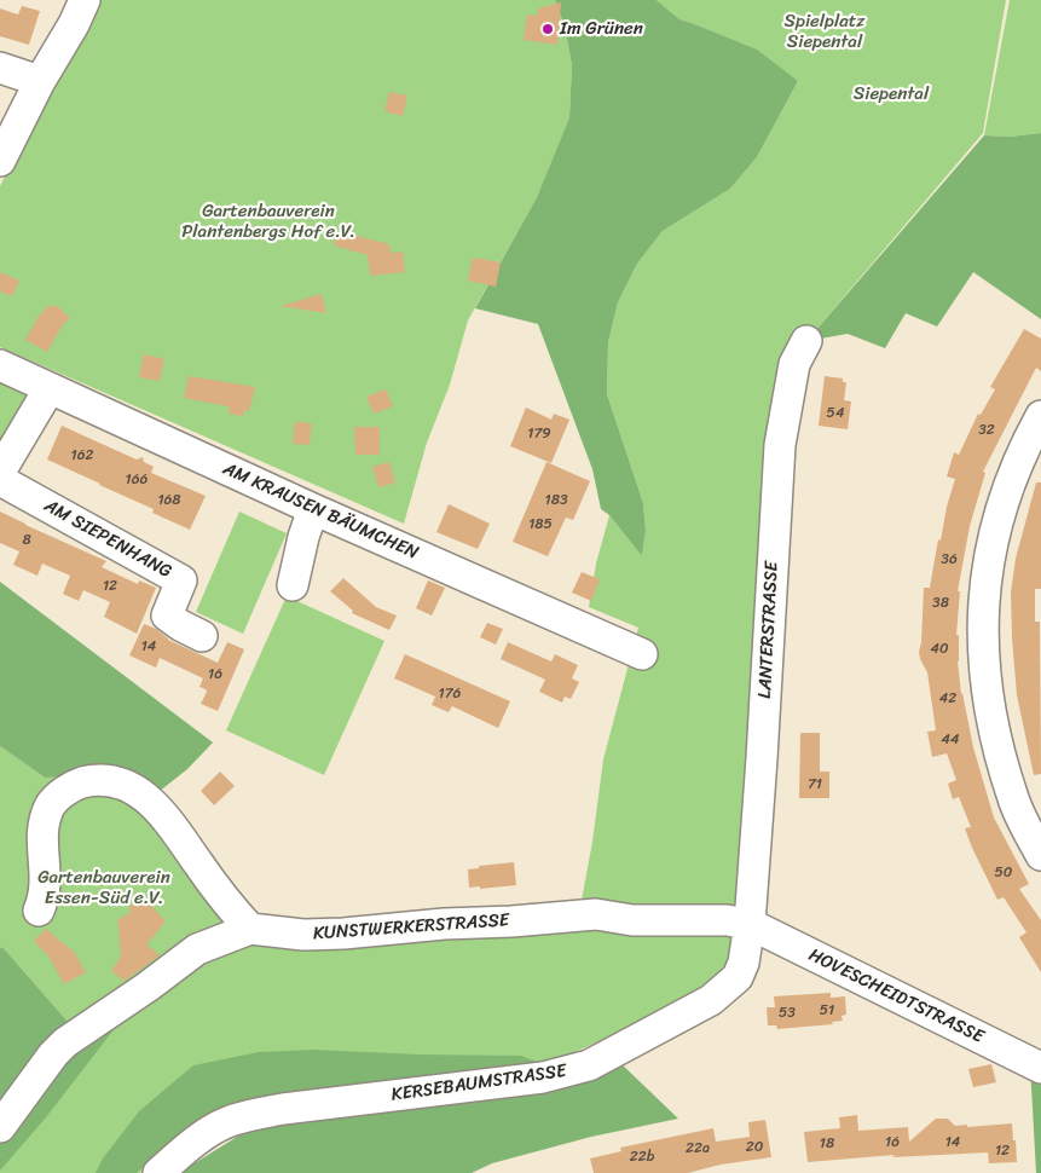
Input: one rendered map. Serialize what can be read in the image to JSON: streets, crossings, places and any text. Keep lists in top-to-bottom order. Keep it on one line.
{"streets":{"street":["AM KRAUSEN BÄUMCHEN","AM SIEPENHANG","LANTERSTRASSE","KUNSTWERKERSTRASSE","HOVESCHEIDTSTRASSE","KERSEBAUMSTRASSE"]},"crossings":[["LANTERSTRASSE","KUNSTWERKERSTRASSE"],["LANTERSTRASSE","HOVESCHEIDTSTRASSE"],["LANTERSTRASSE","KERSEBAUMSTRASSE"],["KUNSTWERKERSTRASSE","HOVESCHEIDTSTRASSE"],["KUNSTWERKERSTRASSE","KERSEBAUMSTRASSE"],["HOVESCHEIDTSTRASSE","KERSEBAUMSTRASSE"]],"parks":["Spielplatz Siepental","Siepental","Gartenbauverein Plantenbergs Hof e.V.","Gartenbauverein Essen-Süd e.V."],"places":["Im Grünen"],"house_numbers":["54","32","179","162","166","168","183","185","8","36","12","38","14","40","16","176","42","44","71","50","51","53","16","14","18","20","22a","12","22b"]}
